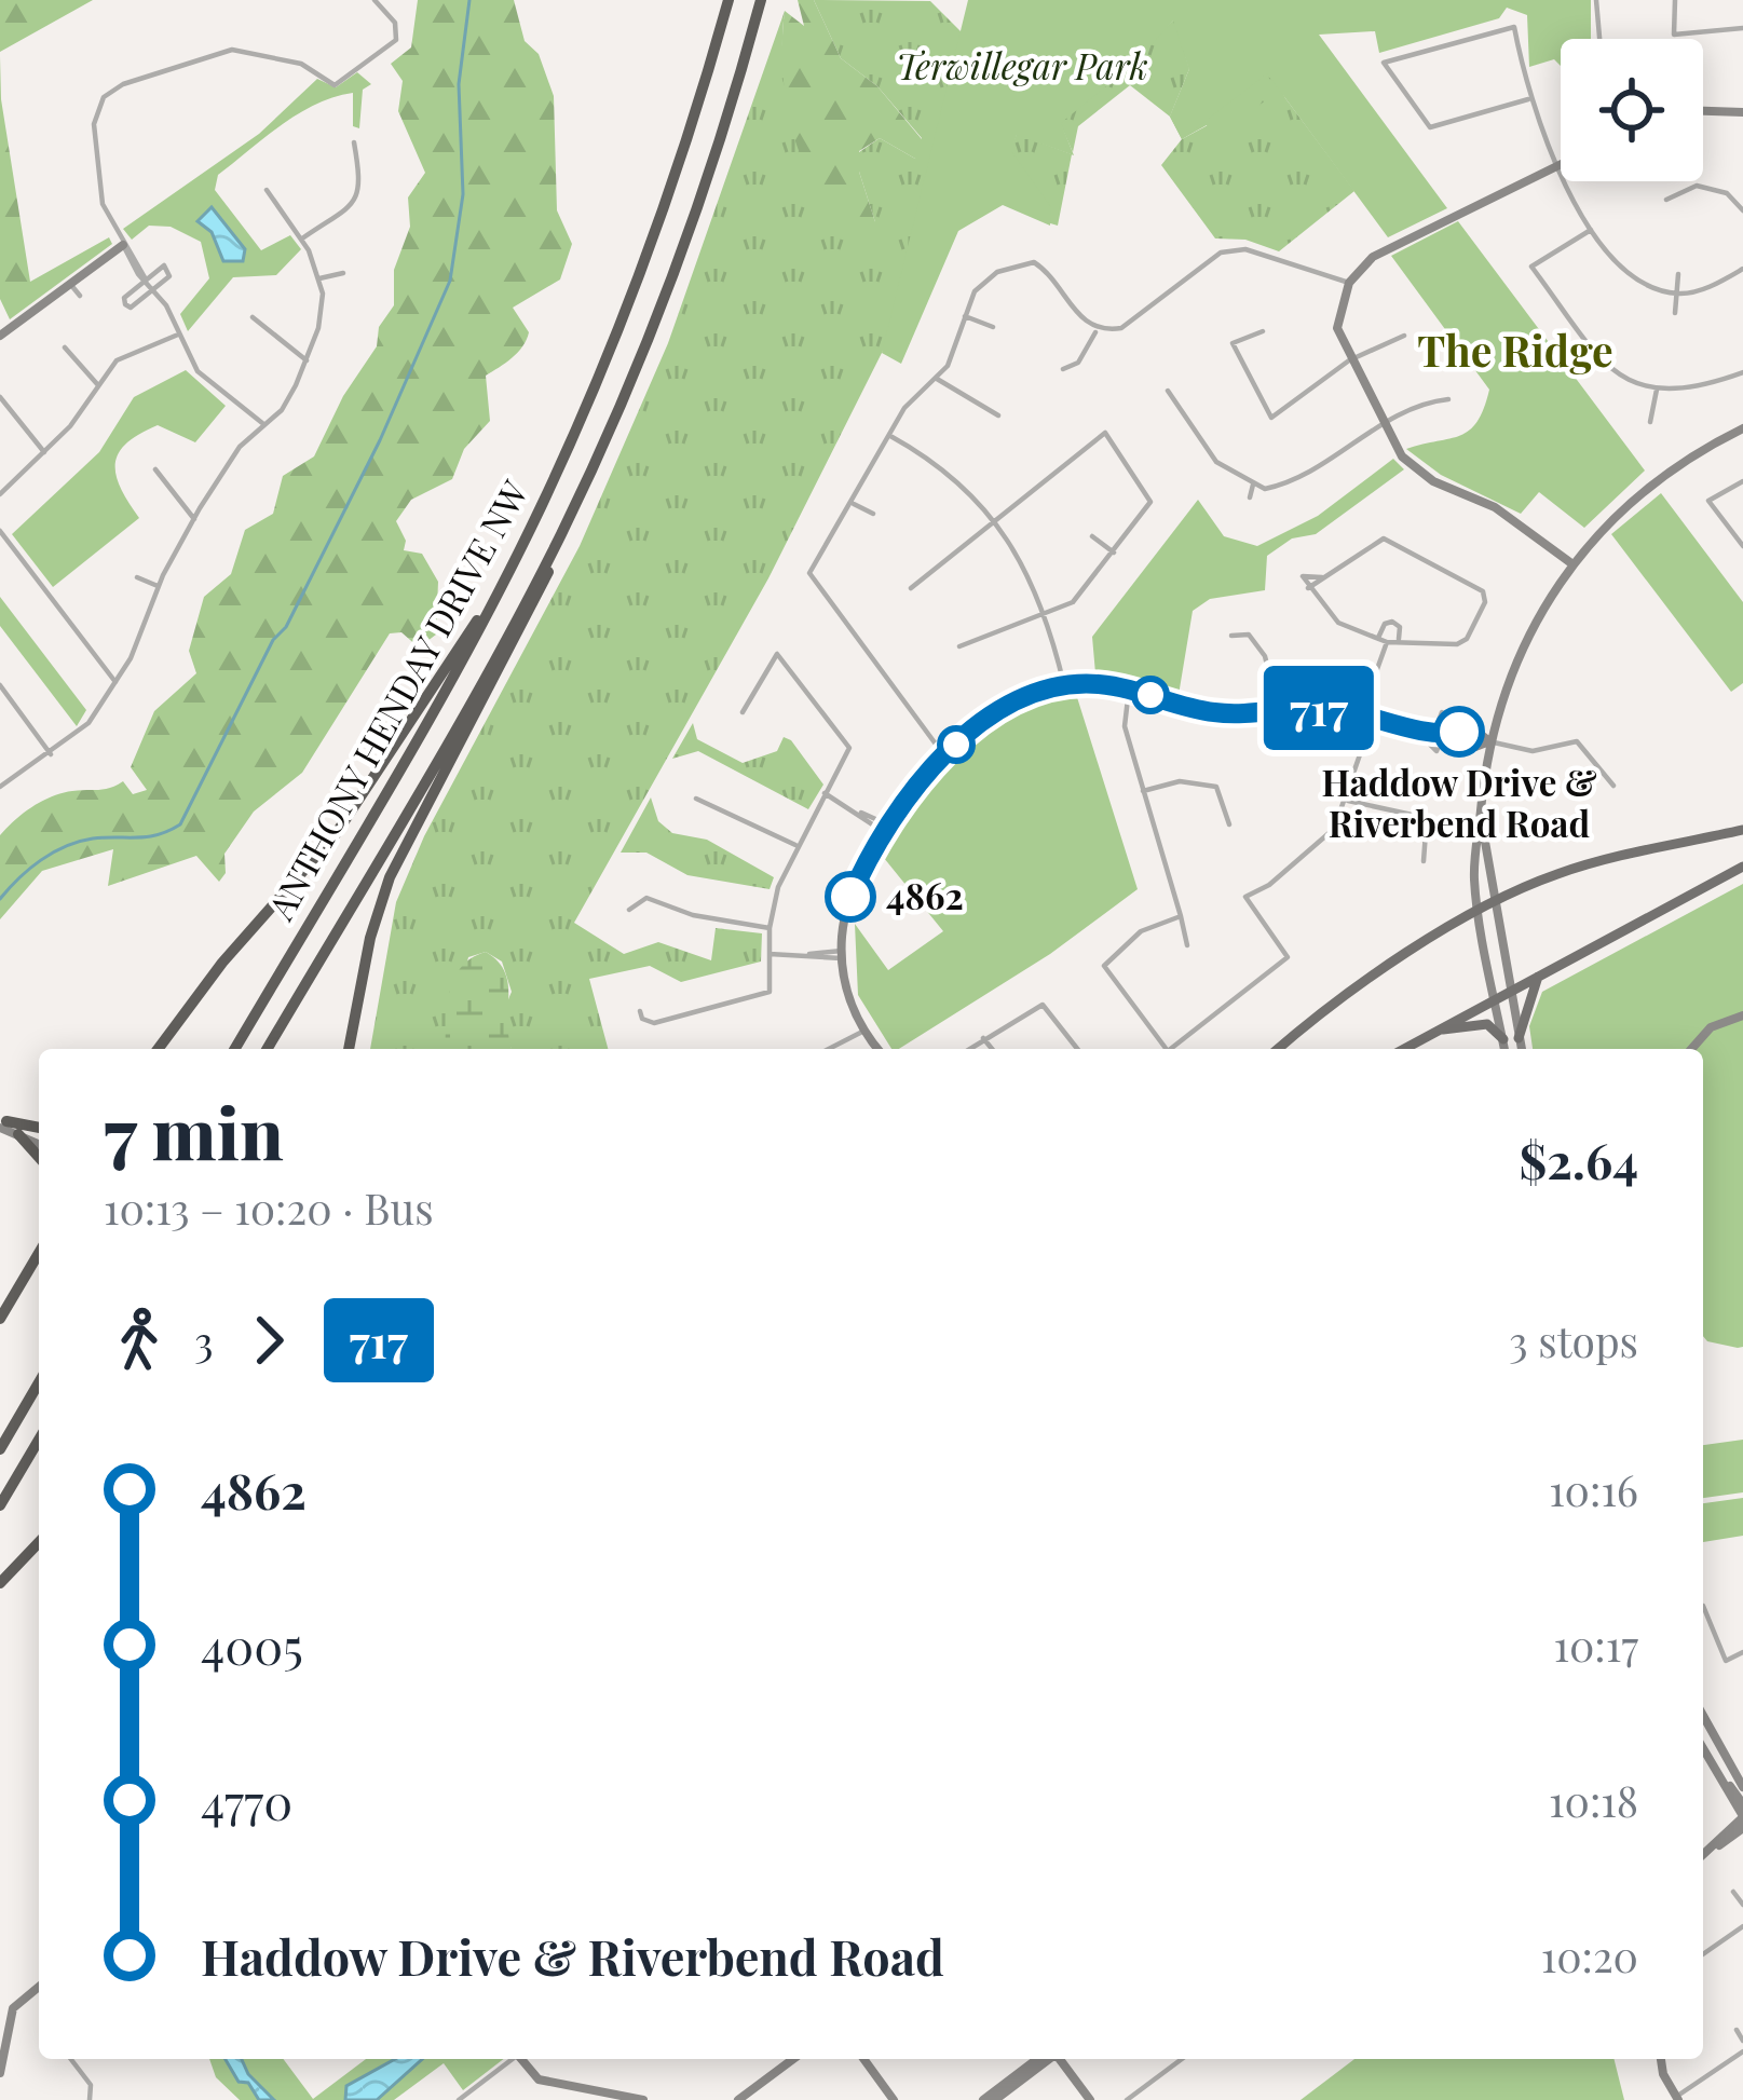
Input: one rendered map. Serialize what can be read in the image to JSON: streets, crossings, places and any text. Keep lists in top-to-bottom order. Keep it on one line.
{"streets":{"highway":["ANTHONY HENDAY DRIVE NW"]},"districts":["The Ridge"],"parks":["Terwillegar Park"],"places":["Haddow Drive & Riverbend Road","4862"],"lines":["bus line 717"],"page":{"on_map":"717","heading":["7 min","10:13 – 10:20 · Bus","$2.64"],"legs":["3","717","3 stops"],"list":[{"name":"4862","value":"10:16"},{"name":"4005","value":"10:17"},{"name":"4770","value":"10:18"},{"name":"Haddow Drive & Riverbend Road","value":"10:20"}]}}
